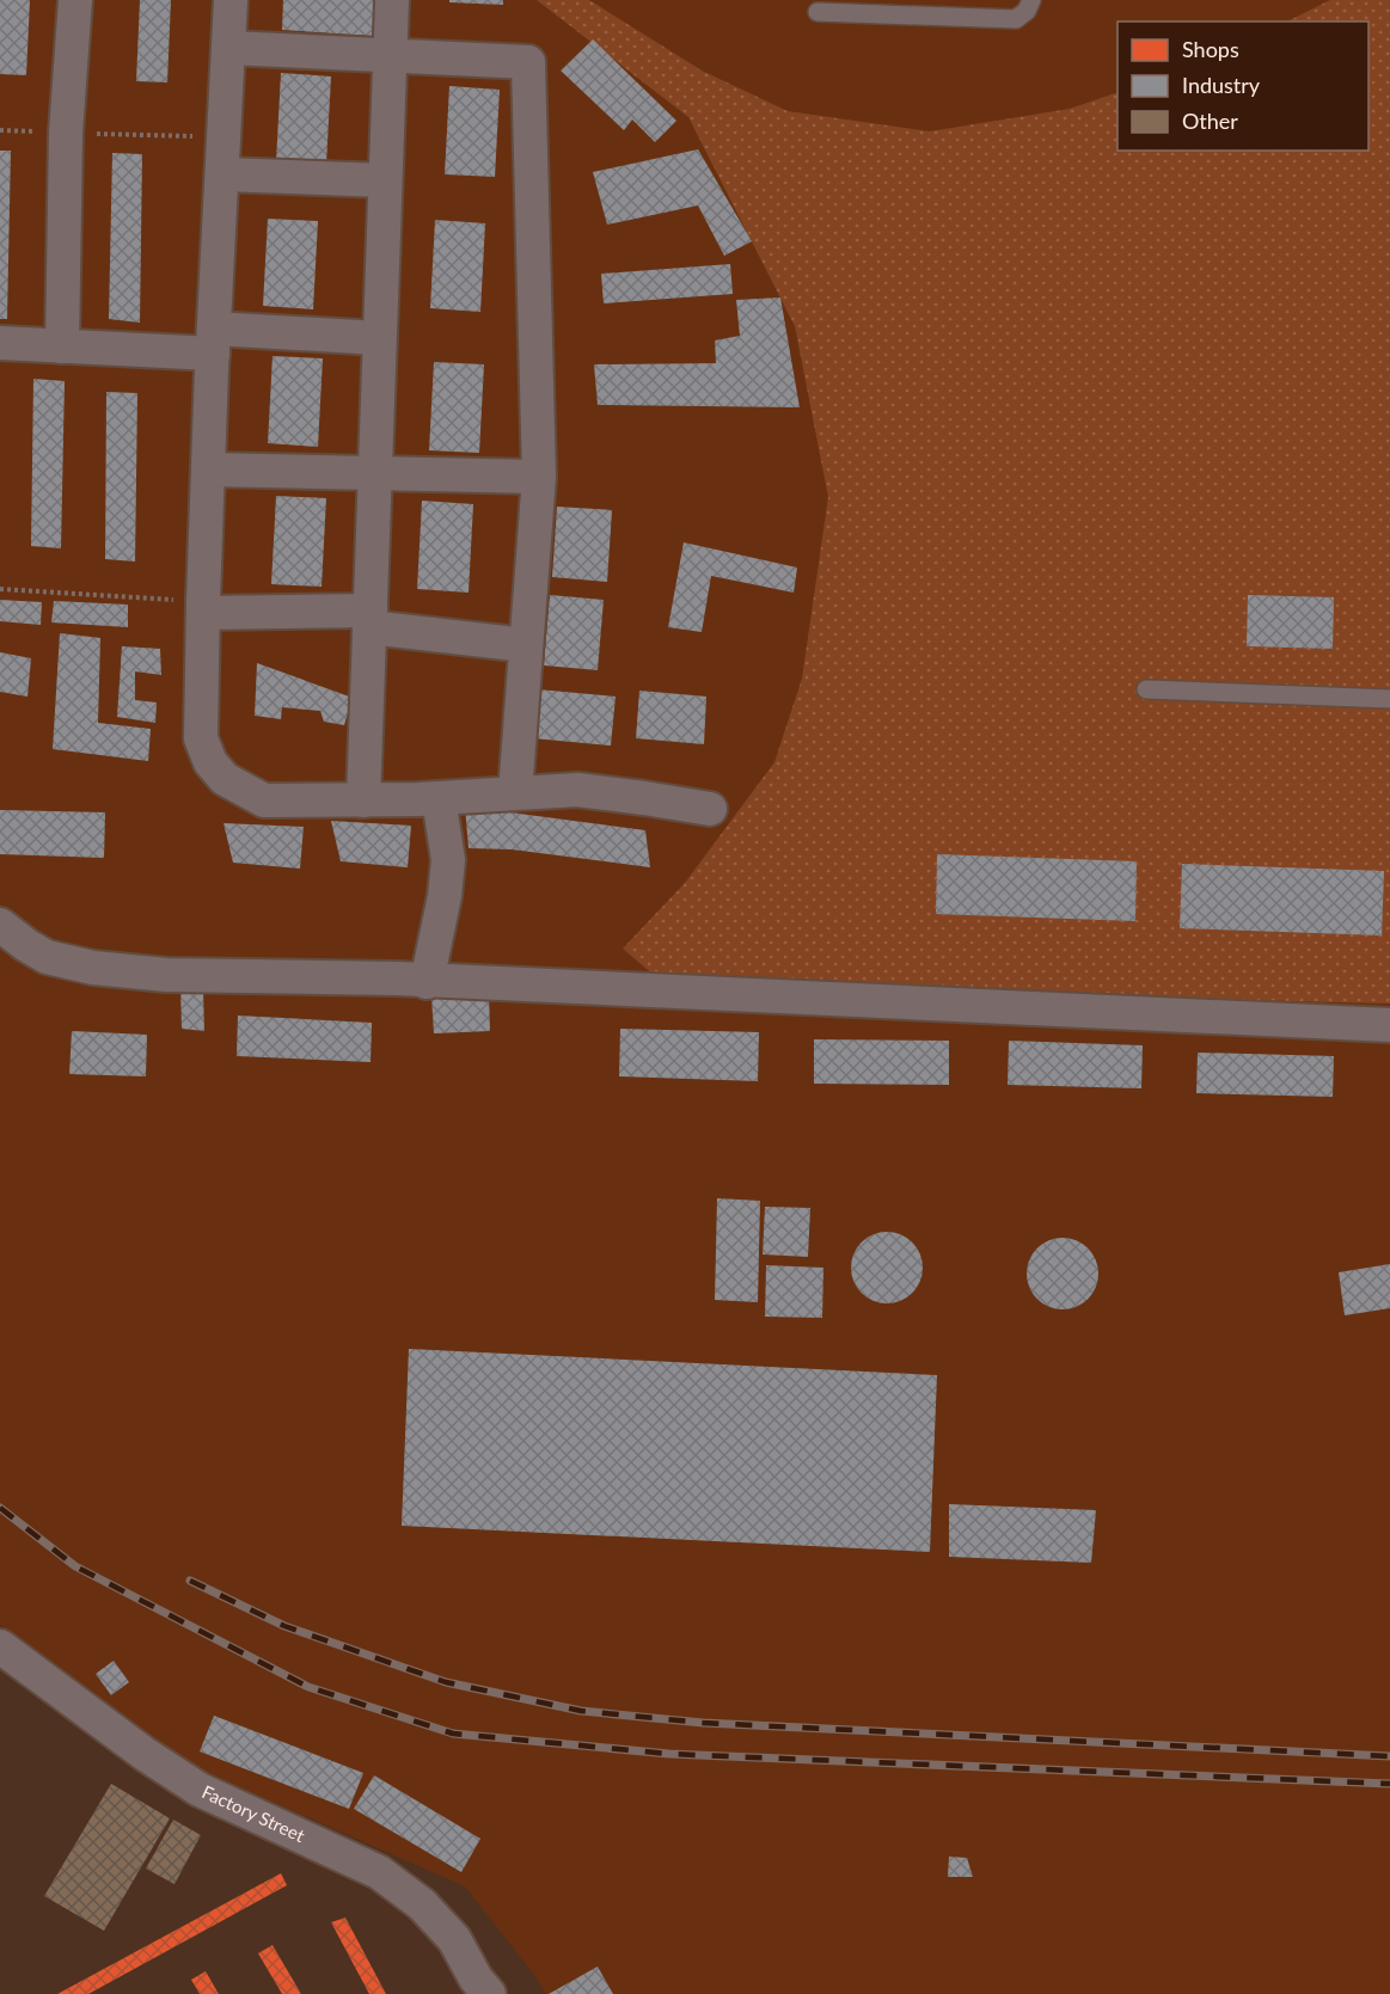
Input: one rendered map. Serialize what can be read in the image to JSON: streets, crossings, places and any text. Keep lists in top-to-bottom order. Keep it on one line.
{"streets":{"street":["Factory Street"]},"legend":["Shops","Industry","Other"]}
